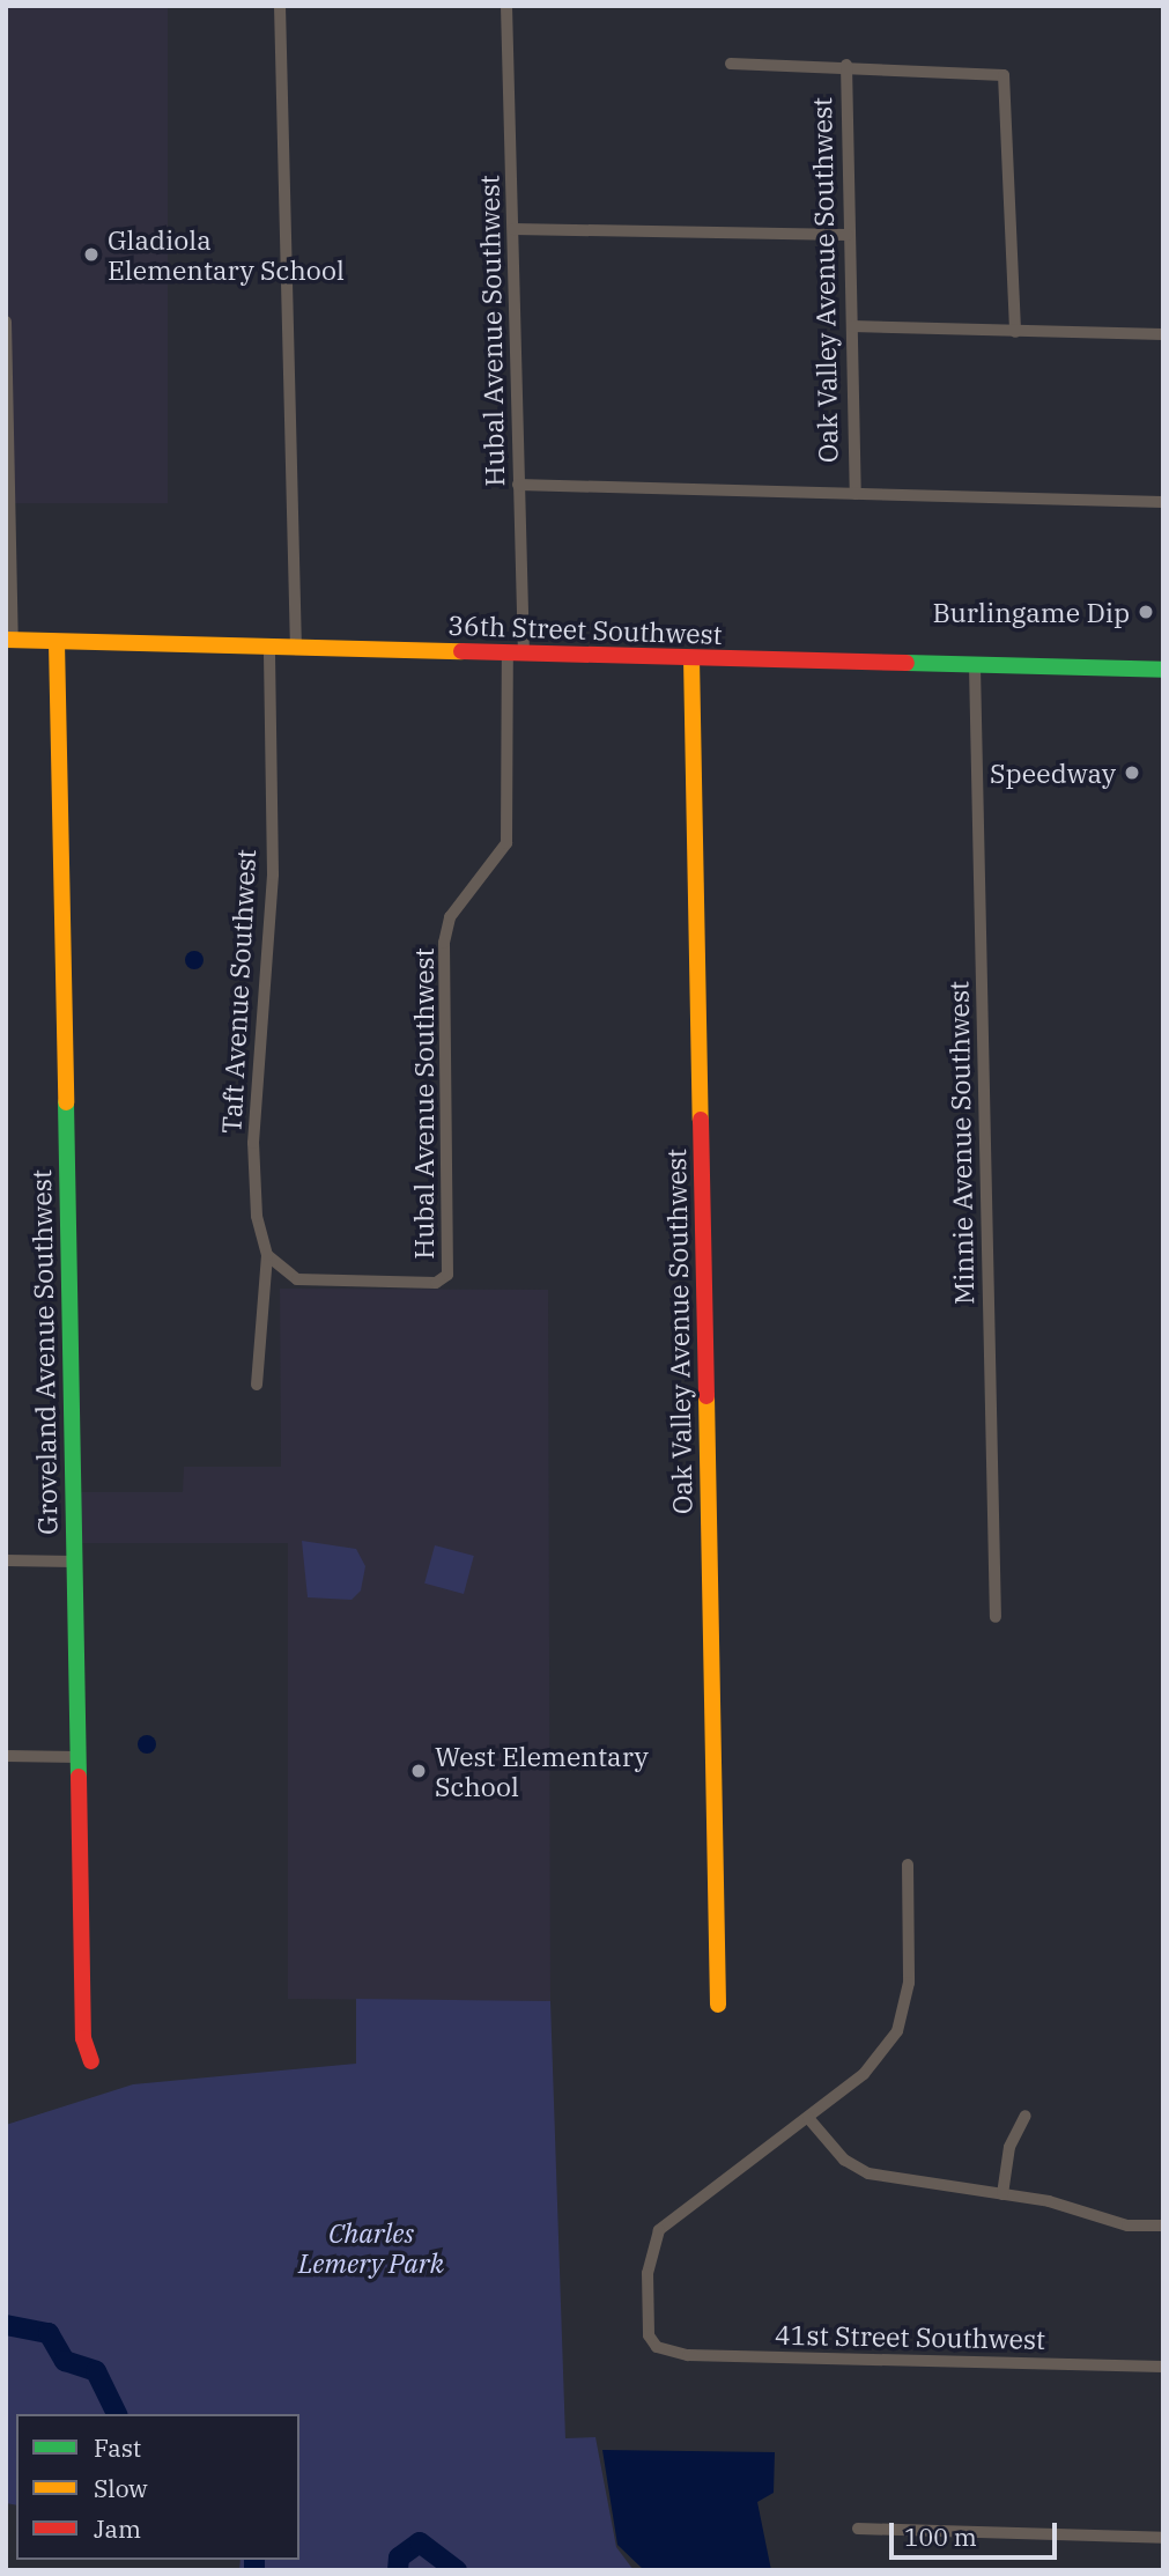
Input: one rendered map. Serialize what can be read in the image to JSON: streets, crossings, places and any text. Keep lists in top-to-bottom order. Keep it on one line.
{"streets":{"street":["Oak Valley Avenue Southwest","Hubal Avenue Southwest","36th Street Southwest","Taft Avenue Southwest","Minnie Avenue Southwest","Groveland Avenue Southwest","41st Street Southwest"]},"crossings":[["Oak Valley Avenue Southwest","36th Street Southwest"],["Hubal Avenue Southwest","36th Street Southwest"],["Hubal Avenue Southwest","Taft Avenue Southwest"],["36th Street Southwest","Taft Avenue Southwest"],["36th Street Southwest","Minnie Avenue Southwest"],["36th Street Southwest","Groveland Avenue Southwest"]],"parks":["Charles Lemery Park"],"places":["Gladiola Elementary School","Burlingame Dip","Speedway","West Elementary School"],"legend":["Fast","Slow","Jam"],"scale_bar":"100 m"}
